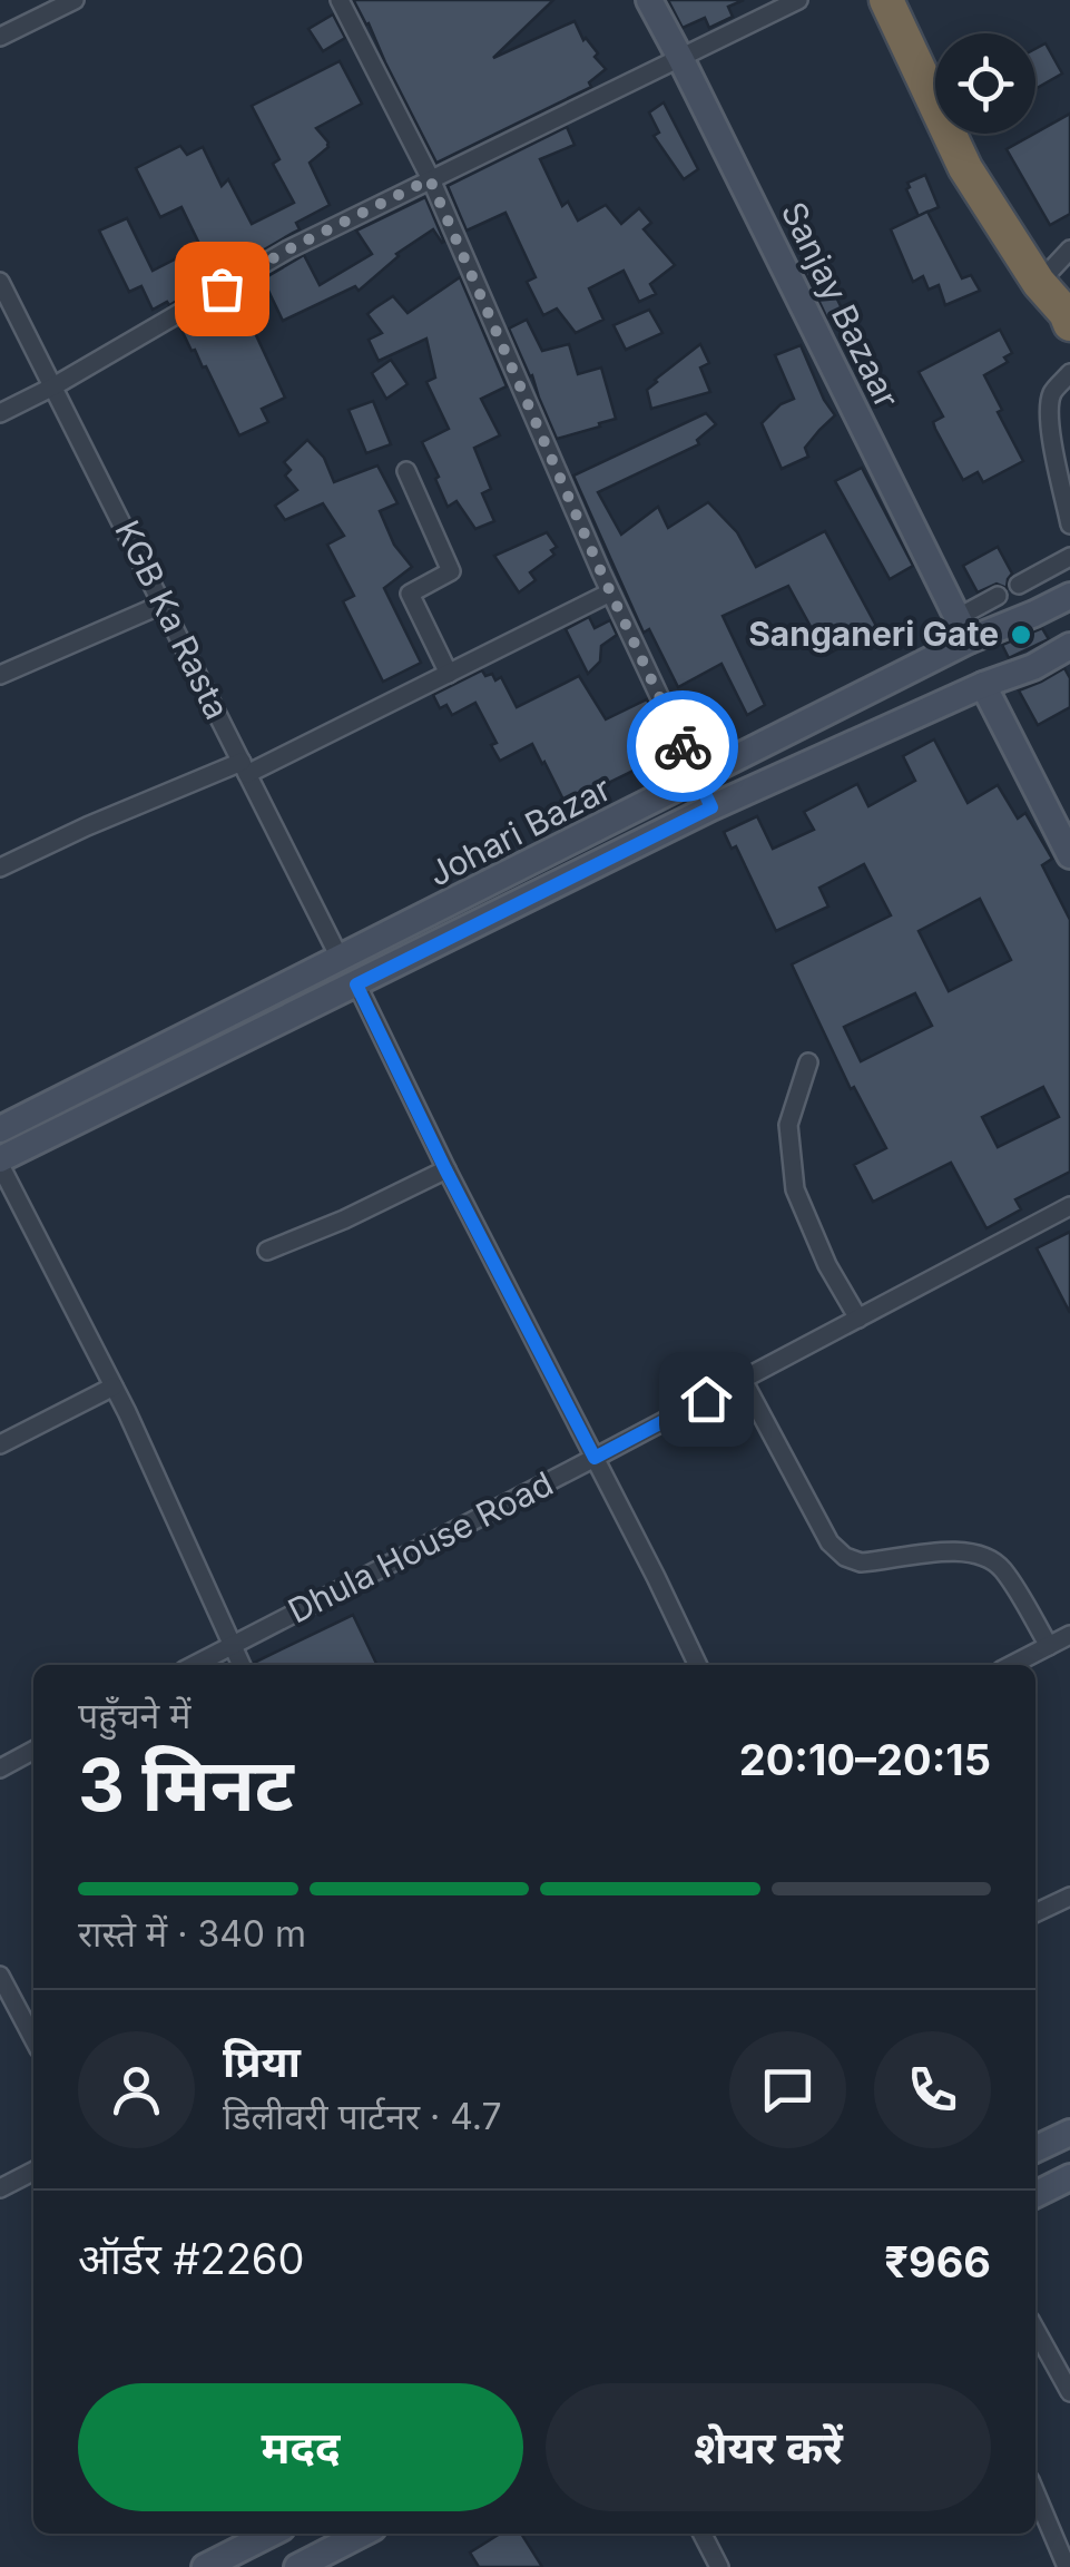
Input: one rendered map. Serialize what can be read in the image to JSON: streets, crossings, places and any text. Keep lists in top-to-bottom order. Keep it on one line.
{"streets":{"street":["Sanjay Bazaar","KGB Ka Rasta","Johari Bazar","Dhula House Road"]},"crossings":[["Sanjay Bazaar","Johari Bazar"],["KGB Ka Rasta","Johari Bazar"]],"places":["Sanganeri Gate"],"page":{"heading":["3 मिनट","पहुँचने में","20:10–20:15"],"panel":["प्रिया","डिलीवरी पार्टनर · 4.7","ऑर्डर #2260","₹966"],"bar":"रास्ते में · 340 m","buttons":["मदद","शेयर करें"]}}
